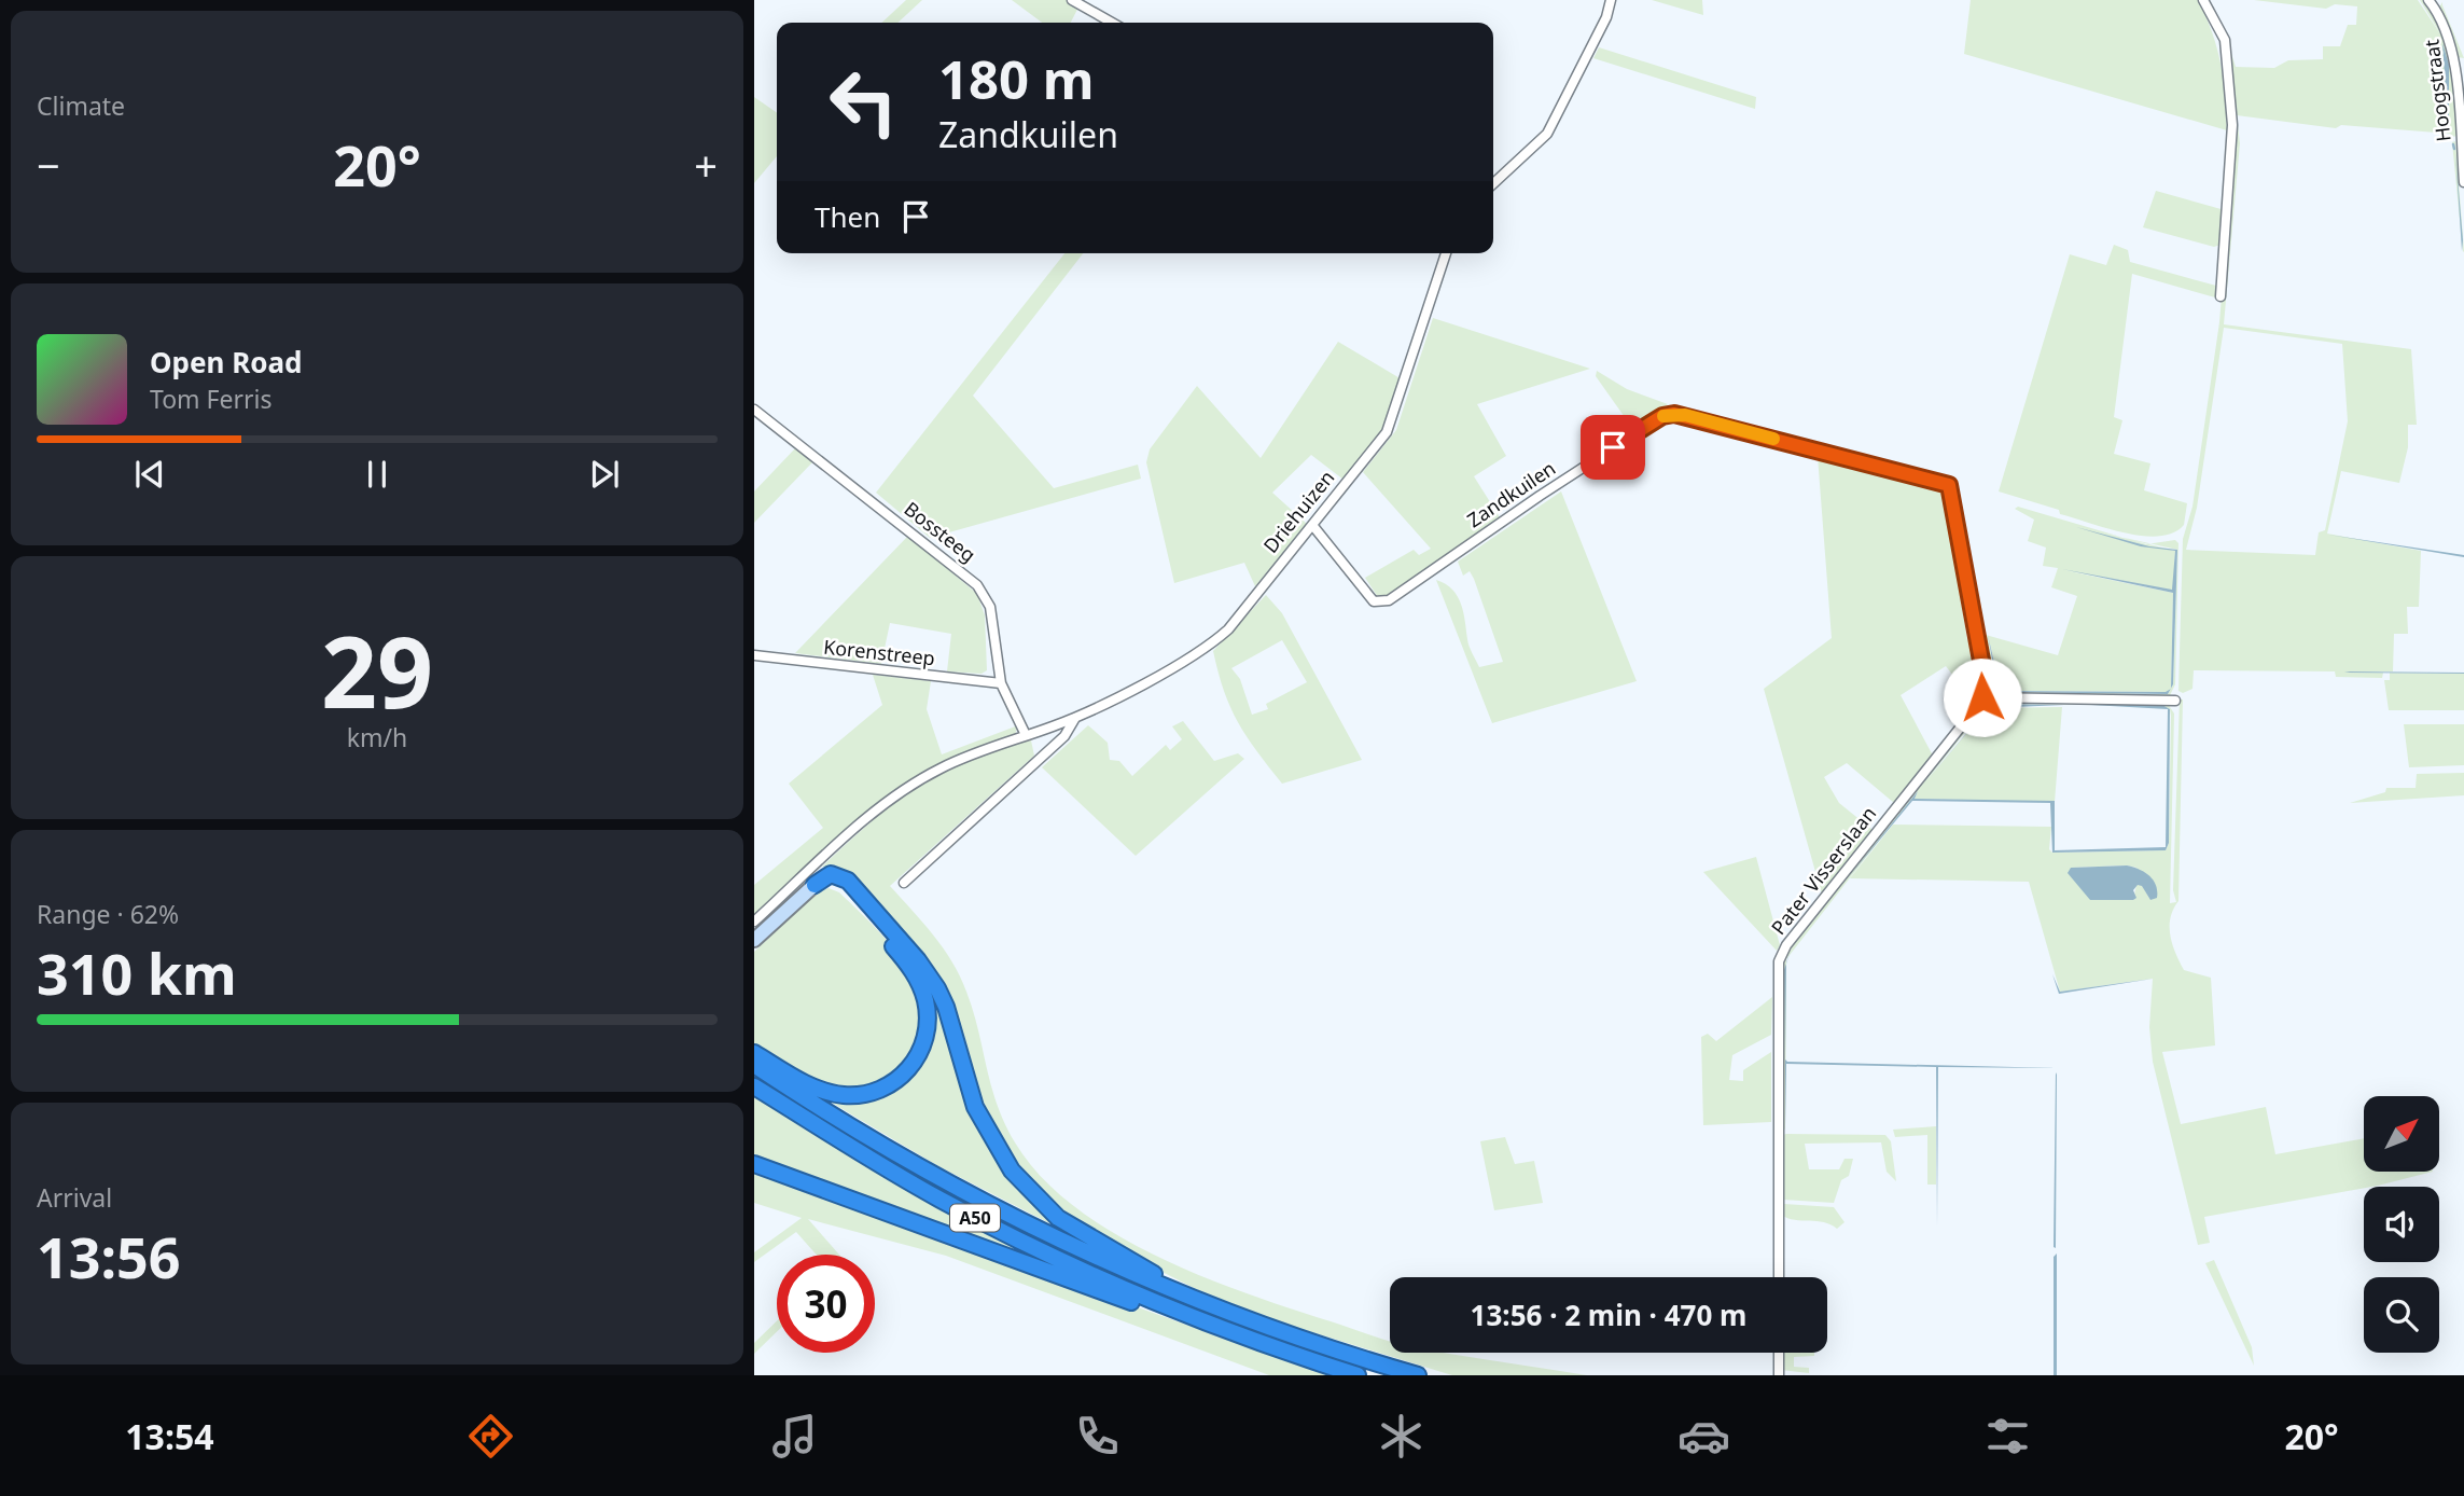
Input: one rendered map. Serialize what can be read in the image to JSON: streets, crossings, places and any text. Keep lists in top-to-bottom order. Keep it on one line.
{"streets":{"highway":["A50"],"street":["Hoogstraat","Zandkuilen","Driehuizen","Bossteeg","Korenstreep","Pater Visserslaan"]},"crossings":[["Zandkuilen","Driehuizen"],["Zandkuilen","Pater Visserslaan"],["Driehuizen","Bossteeg"],["Bossteeg","Korenstreep"]],"north":"top right","page":{"tile":["Climate",["29","km/h"],["Range · 62%","310 km"],["Arrival","13:56"]],"turn":["180 m","Zandkuilen"],"heat":["−","20°","+"],"then":"Then","song":["Open Road","Tom Ferris"],"limit":"30","trip":"13:56 · 2 min · 470 m","tabs":["13:54","20°"]}}
